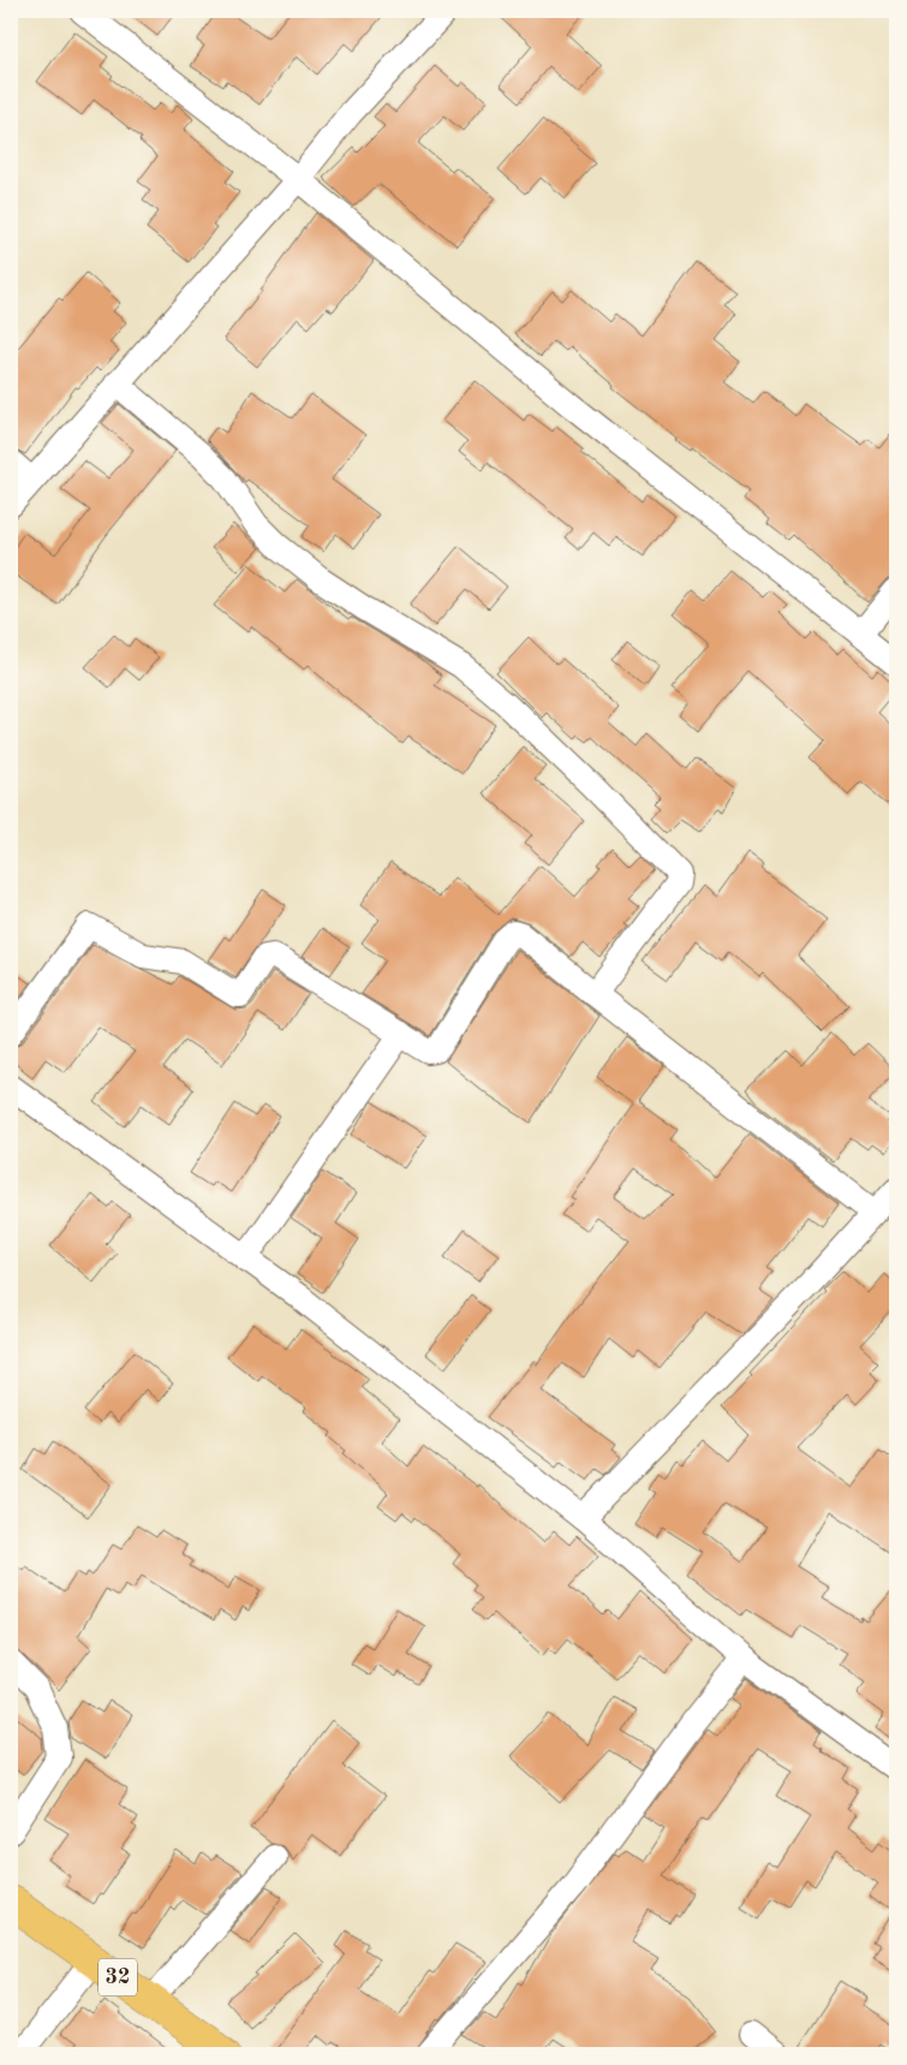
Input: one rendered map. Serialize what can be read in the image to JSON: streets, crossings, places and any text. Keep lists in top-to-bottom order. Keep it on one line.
{"streets":{"highway":["32"]}}
